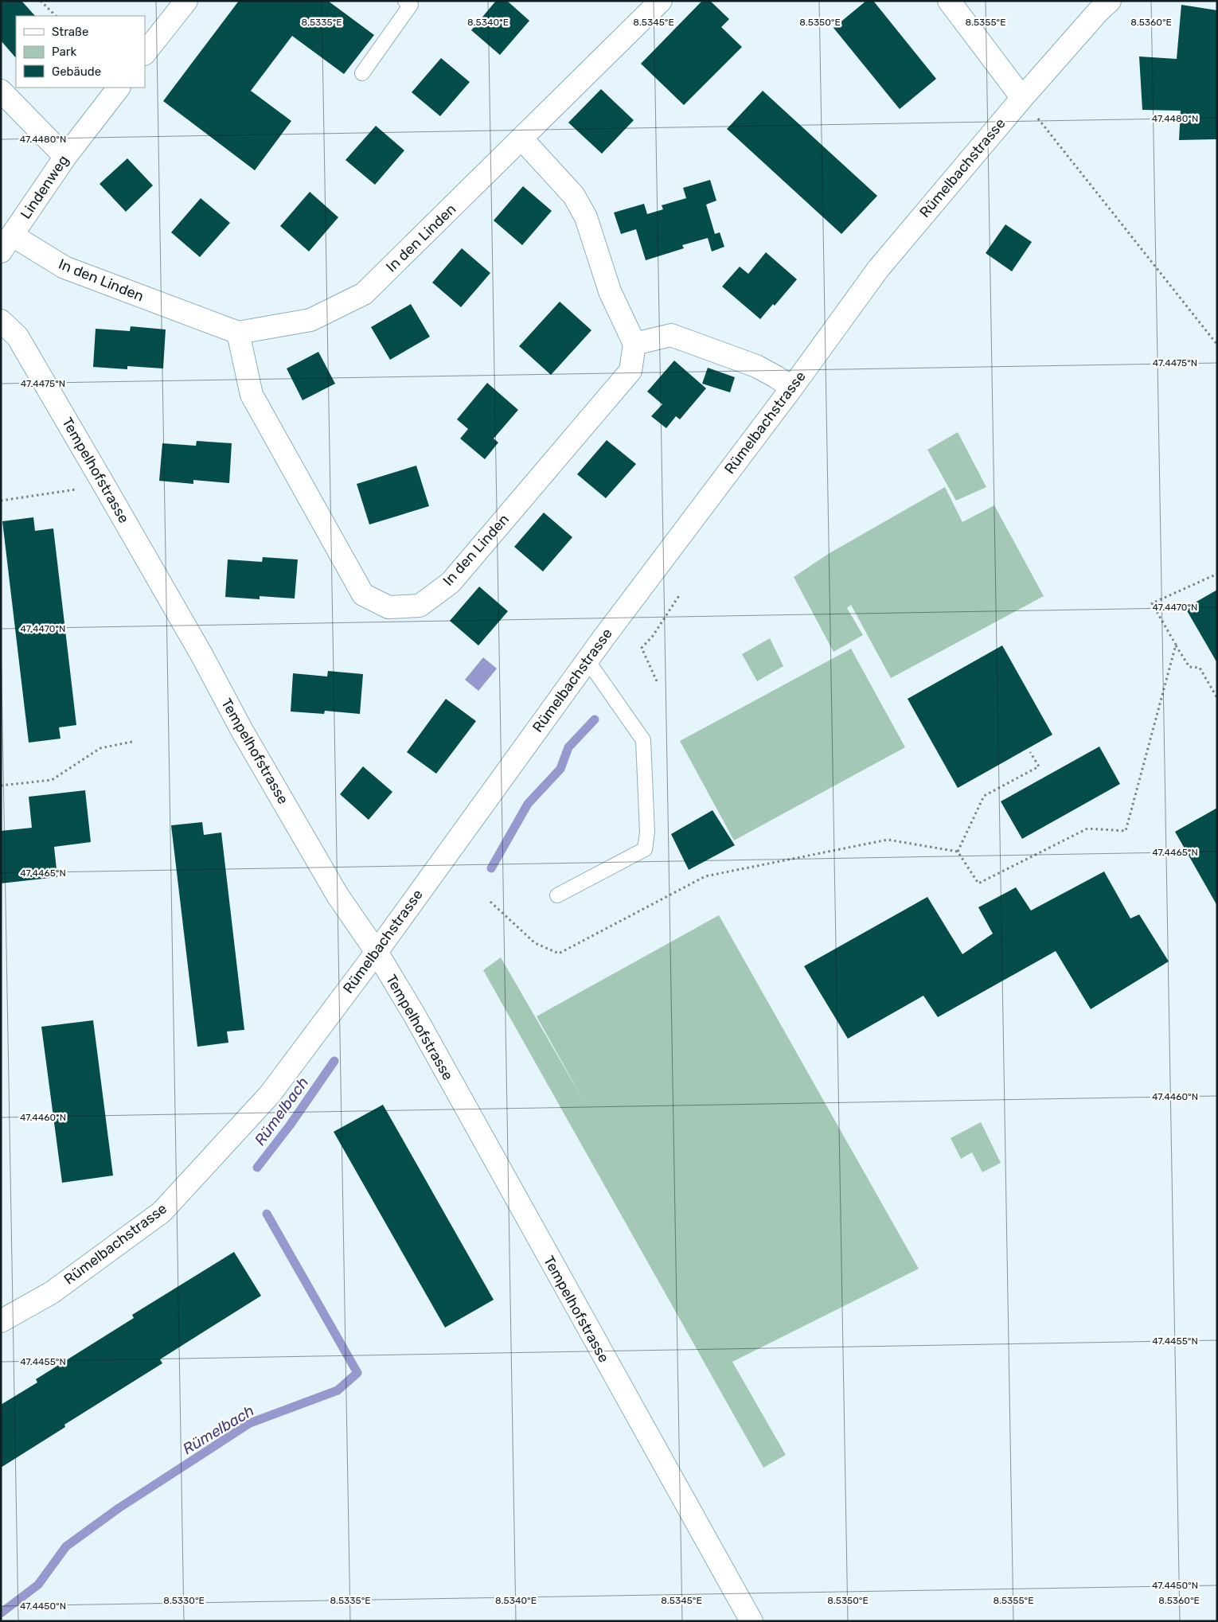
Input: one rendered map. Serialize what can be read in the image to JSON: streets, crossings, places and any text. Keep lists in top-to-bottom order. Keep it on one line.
{"streets":{"street":["Rümelbachstrasse","Lindenweg","In den Linden","Tempelhofstrasse"]},"crossings":[["Rümelbachstrasse","Tempelhofstrasse"],["Lindenweg","In den Linden"]],"water":["Rümelbach"],"legend":["Straße","Park","Gebäude"],"coordinates":["8.5335°E","8.5340°E","8.5345°E","8.5350°E","8.5355°E","8.5360°E","47.4480°N","47.4475°N","47.4470°N","47.4465°N","47.4460°N","47.4455°N","47.4450°N","8.5330°E"]}
